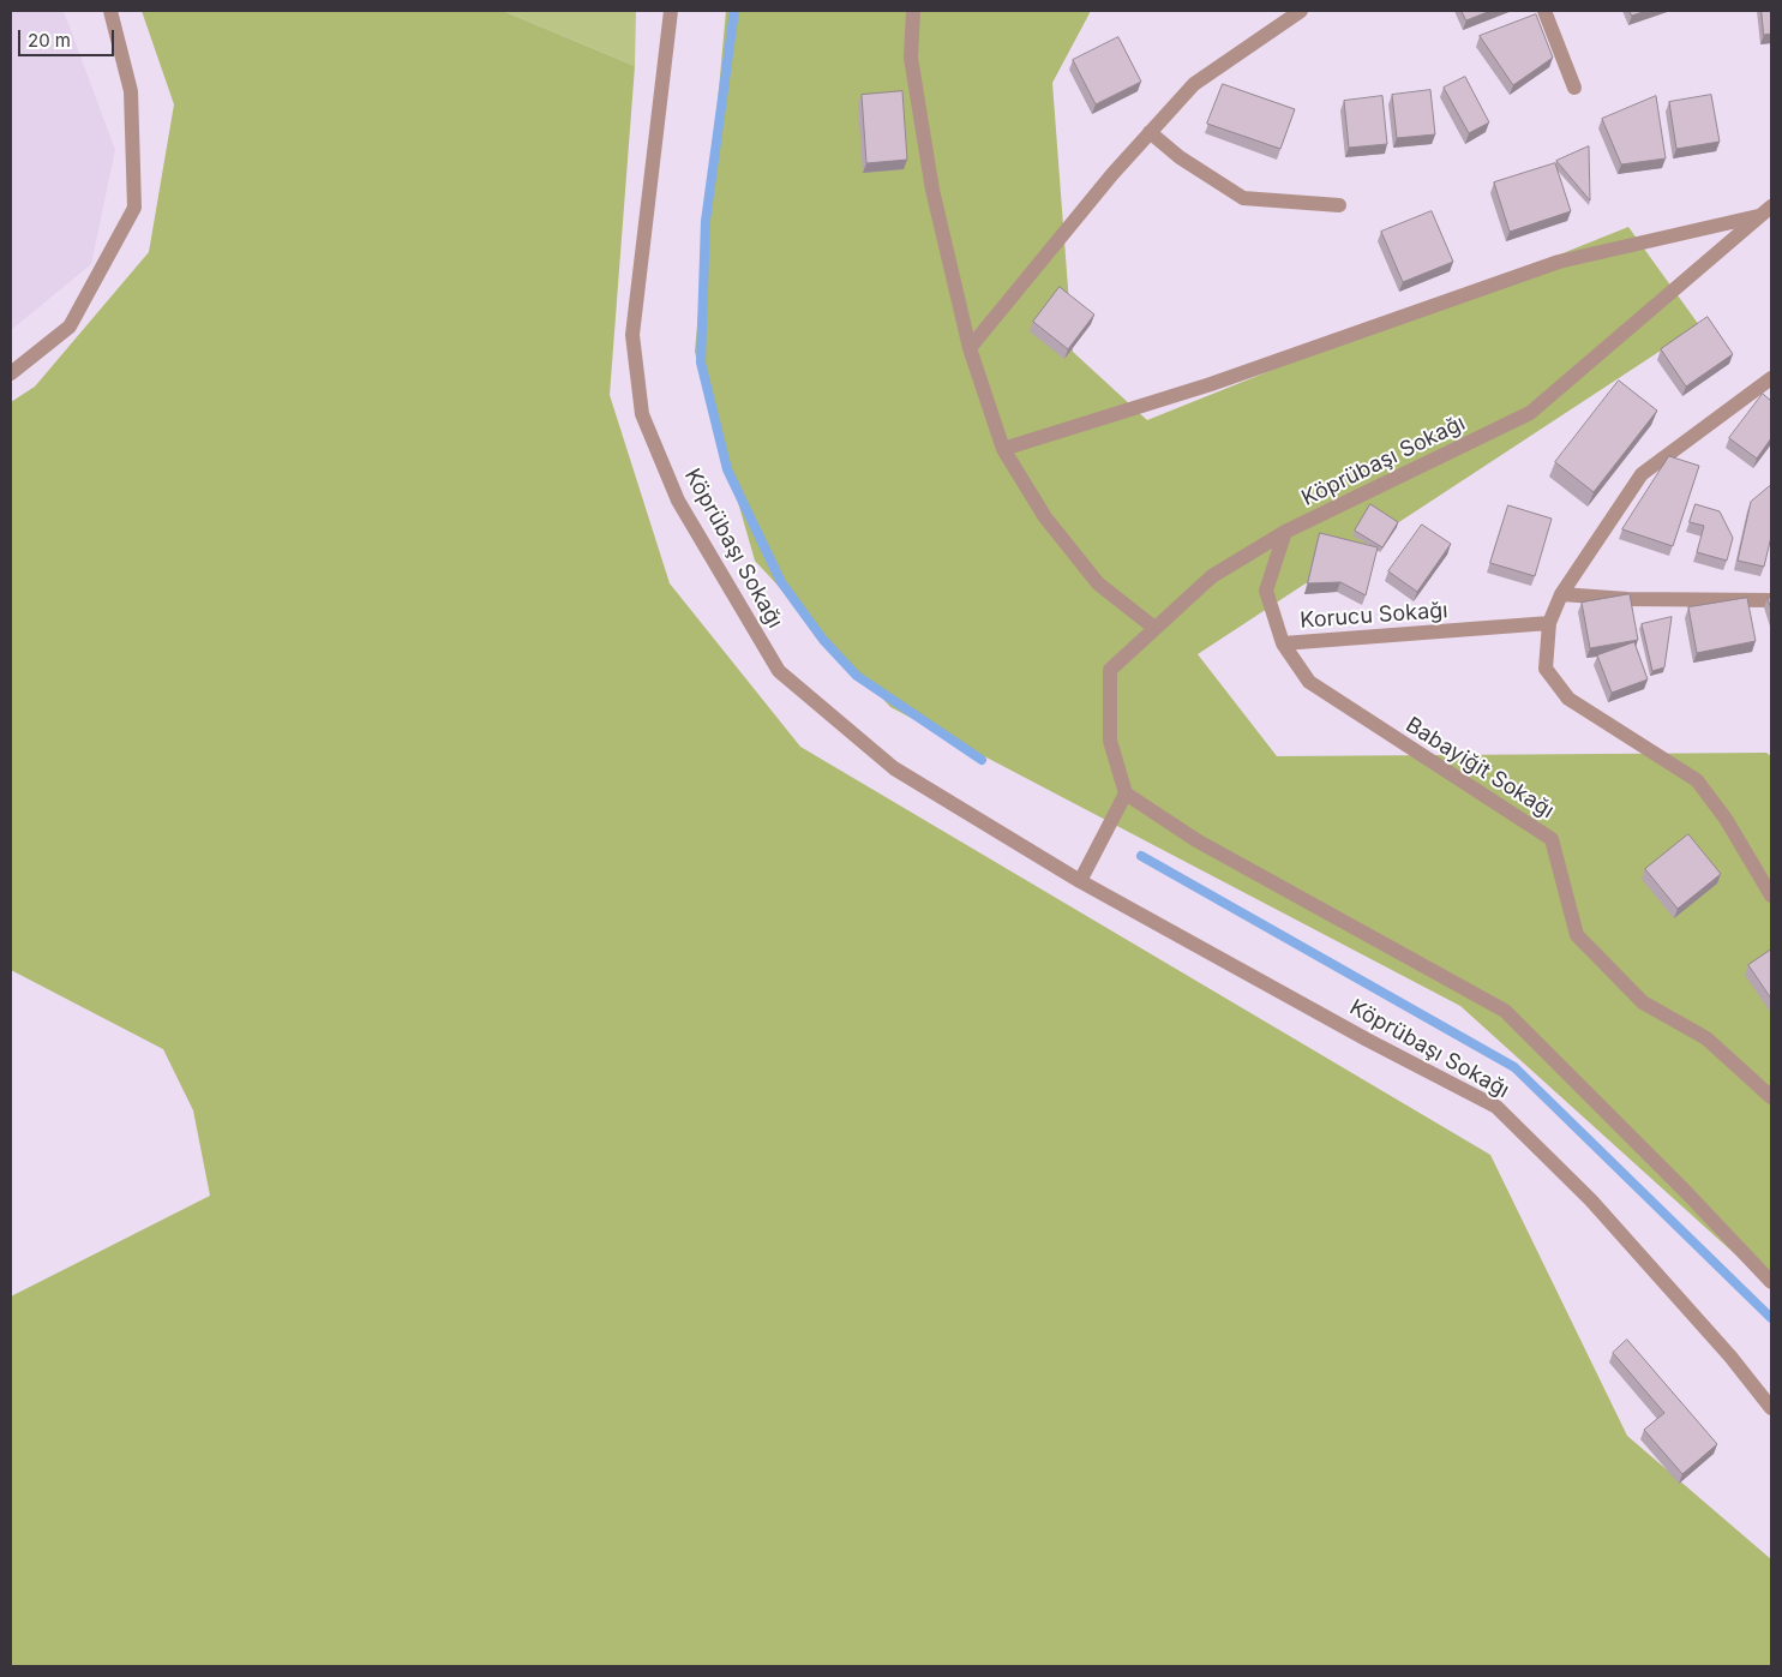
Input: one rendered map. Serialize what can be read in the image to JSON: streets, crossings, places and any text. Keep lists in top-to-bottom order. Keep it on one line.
{"streets":{"street":["Köprübaşı Sokağı","Korucu Sokağı","Babayiğit Sokağı"]},"crossings":[["Köprübaşı Sokağı","Korucu Sokağı"],["Korucu Sokağı","Babayiğit Sokağı"]],"scale_bar":"20 m"}
